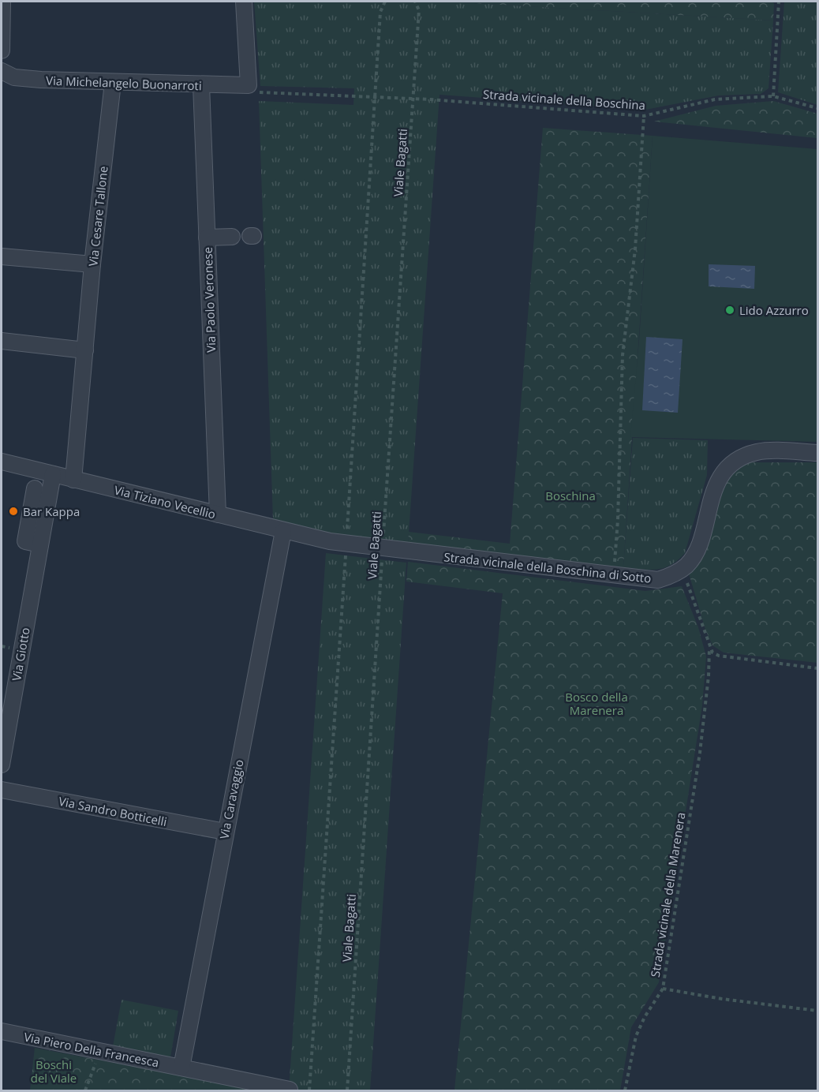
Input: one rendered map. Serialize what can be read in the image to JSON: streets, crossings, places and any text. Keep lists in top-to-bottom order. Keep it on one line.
{"streets":{"street":["Via Michelangelo Buonarroti","Via Cesare Tallone","Via Paolo Veronese","Via Tiziano Vecellio","Strada vicinale della Boschina di Sotto","Via Giotto","Via Caravaggio","Via Sandro Botticelli","Via Piero Della Francesca"],"path":["Strada vicinale della Boschina","Viale Bagatti","Strada vicinale della Marenera"]},"crossings":[["Via Michelangelo Buonarroti","Strada vicinale della Boschina"],["Via Michelangelo Buonarroti","Via Cesare Tallone"],["Via Michelangelo Buonarroti","Via Paolo Veronese"],["Strada vicinale della Boschina","Viale Bagatti"],["Viale Bagatti","Via Tiziano Vecellio"],["Viale Bagatti","Strada vicinale della Boschina di Sotto"],["Via Cesare Tallone","Via Tiziano Vecellio"],["Via Paolo Veronese","Via Tiziano Vecellio"],["Via Tiziano Vecellio","Strada vicinale della Boschina di Sotto"],["Via Tiziano Vecellio","Via Giotto"],["Via Tiziano Vecellio","Via Caravaggio"],["Via Caravaggio","Via Sandro Botticelli"],["Via Caravaggio","Via Piero Della Francesca"]],"parks":["Boschina","Bosco della Marenera","Boschi del Viale"],"places":["Lido Azzurro","Bar Kappa"]}
